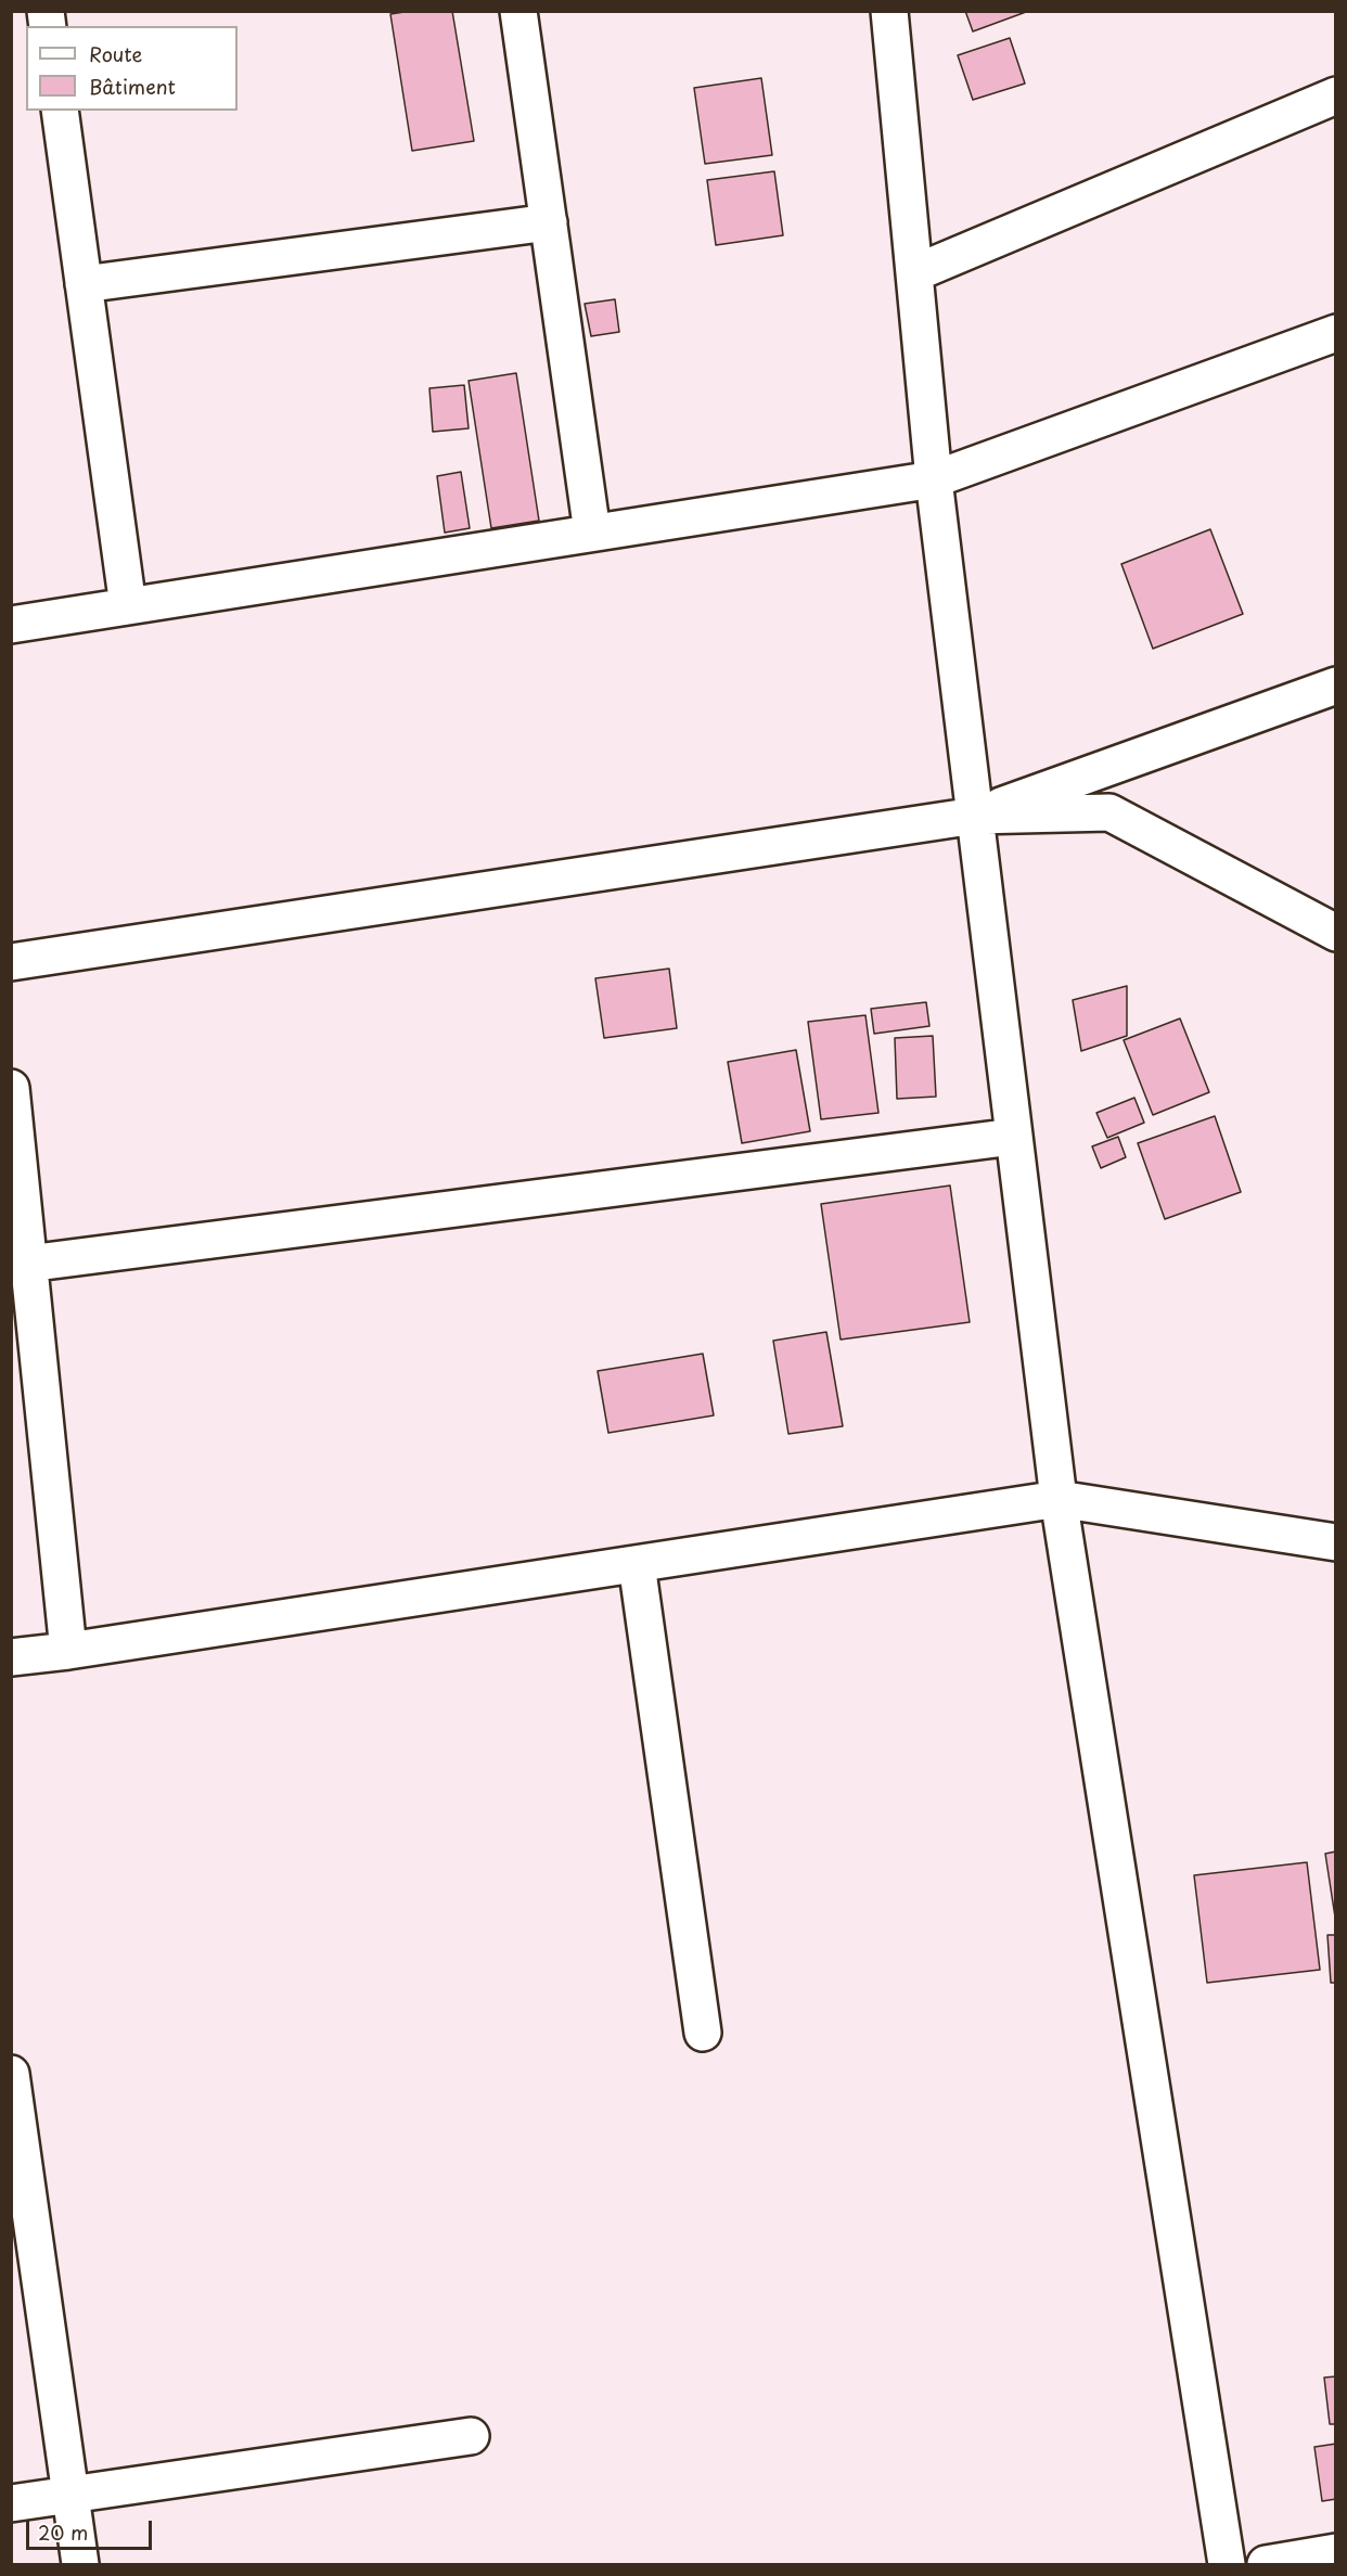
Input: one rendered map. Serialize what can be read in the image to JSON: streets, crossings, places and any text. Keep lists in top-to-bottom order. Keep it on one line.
{"legend":["Route","Bâtiment"],"scale_bar":"20 m"}
